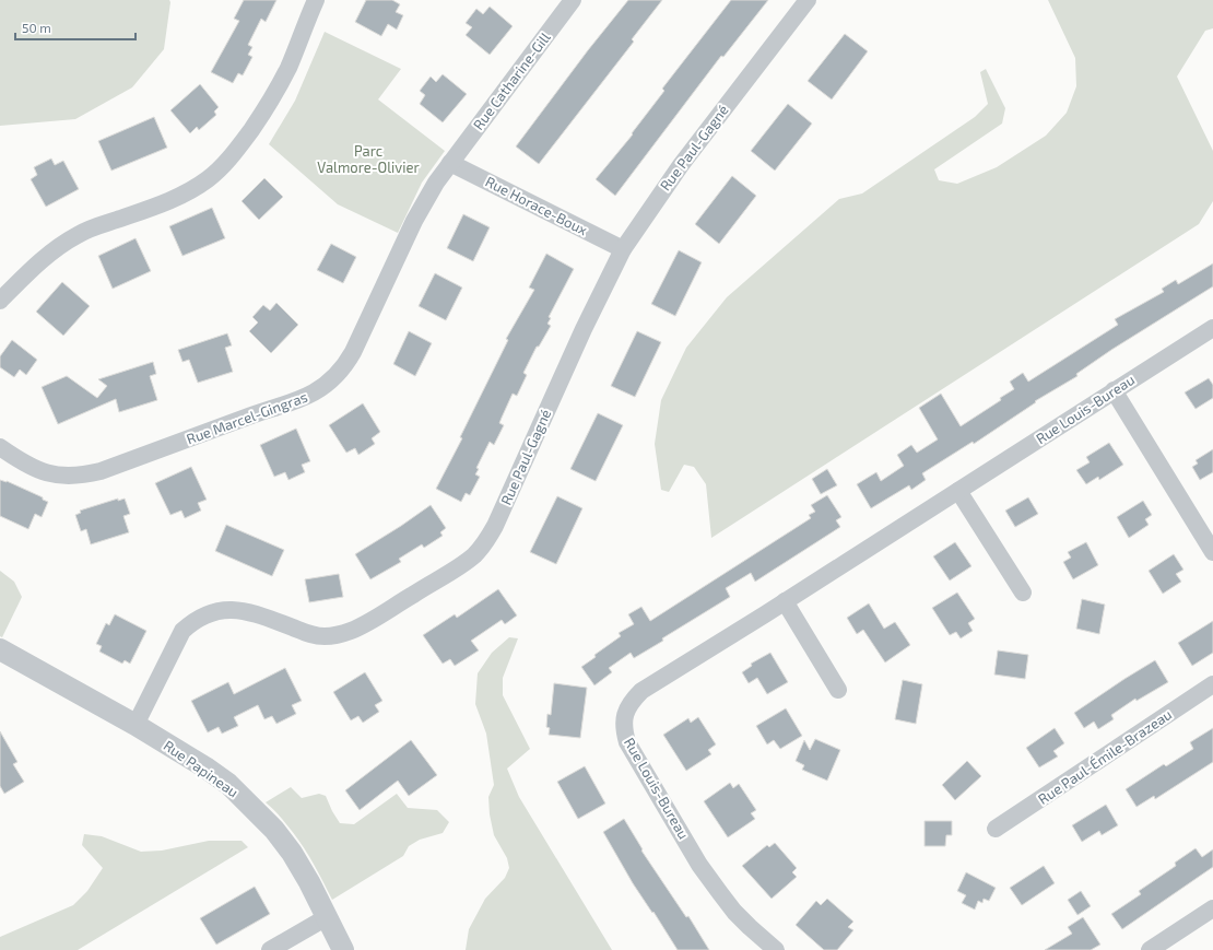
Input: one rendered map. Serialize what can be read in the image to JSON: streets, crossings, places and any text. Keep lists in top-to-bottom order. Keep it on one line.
{"streets":{"street":["Rue Catharine-Gill","Rue Paul-Gagné","Rue Horace-Boux","Rue Louis-Bureau","Rue Marcel-Gingras","Rue Paul-Émile-Brazeau","Rue Papineau"]},"crossings":[["Rue Catharine-Gill","Rue Horace-Boux"],["Rue Catharine-Gill","Rue Marcel-Gingras"],["Rue Paul-Gagné","Rue Horace-Boux"],["Rue Paul-Gagné","Rue Papineau"],["Rue Horace-Boux","Rue Marcel-Gingras"]],"parks":["Parc Valmore-Olivier"],"scale_bar":"50 m"}
